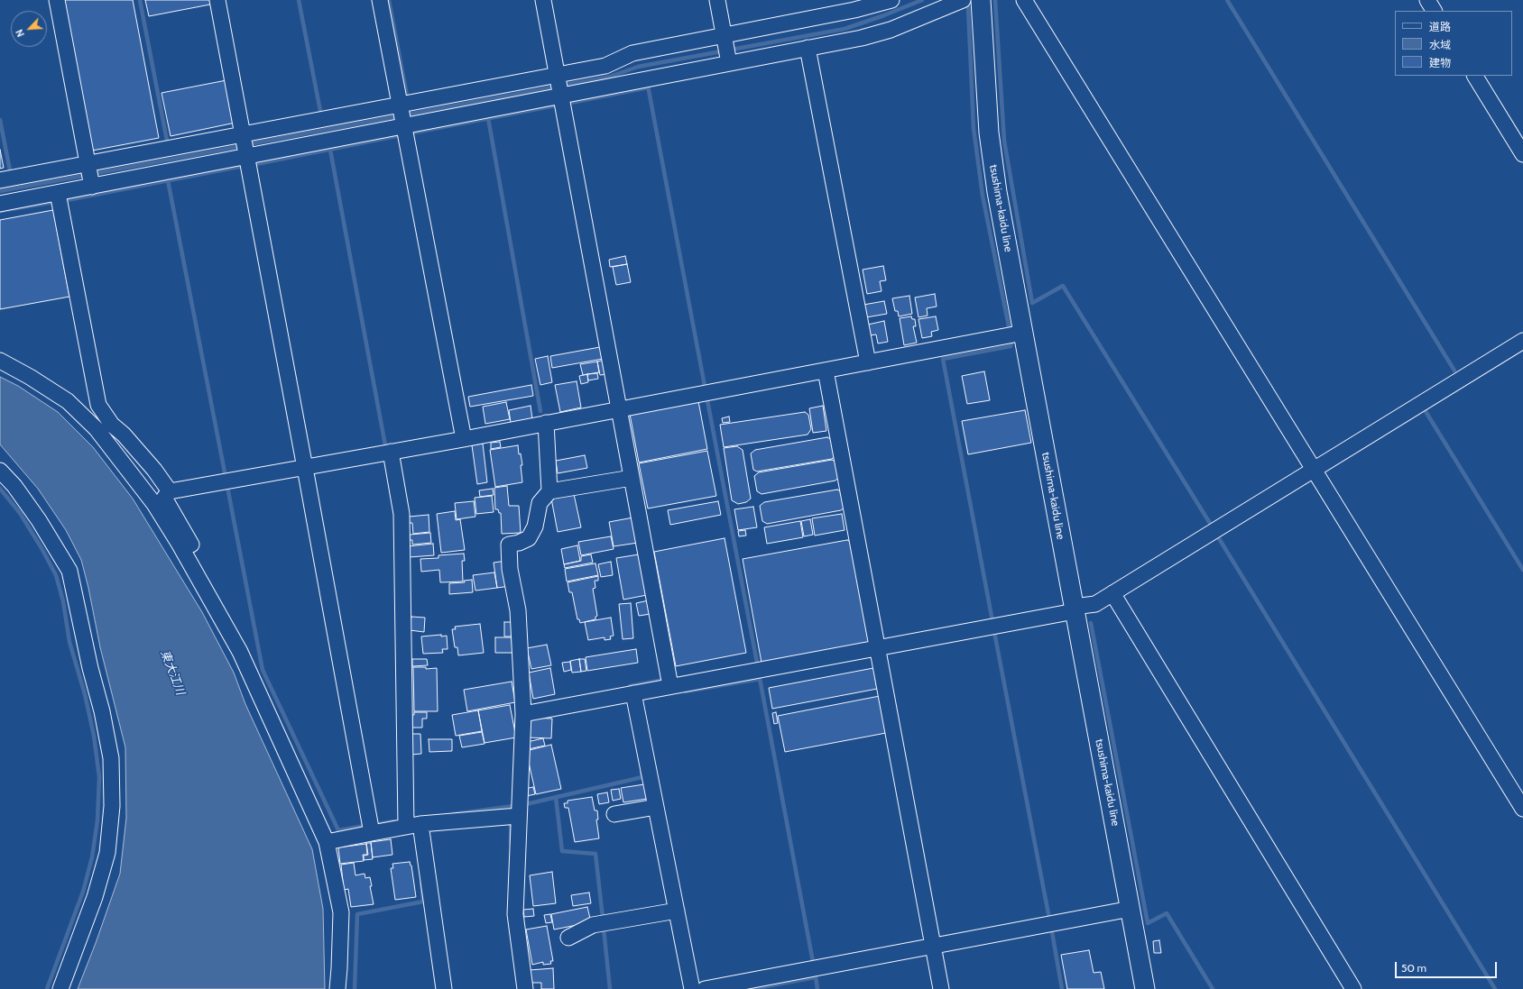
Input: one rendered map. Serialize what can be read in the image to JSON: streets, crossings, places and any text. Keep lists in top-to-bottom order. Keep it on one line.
{"streets":{"main road":["tsushima-kaidu line"]},"water":["東大江川"],"legend":["道路","水域","建物"],"scale_bar":"50 m","north":"bottom left"}
